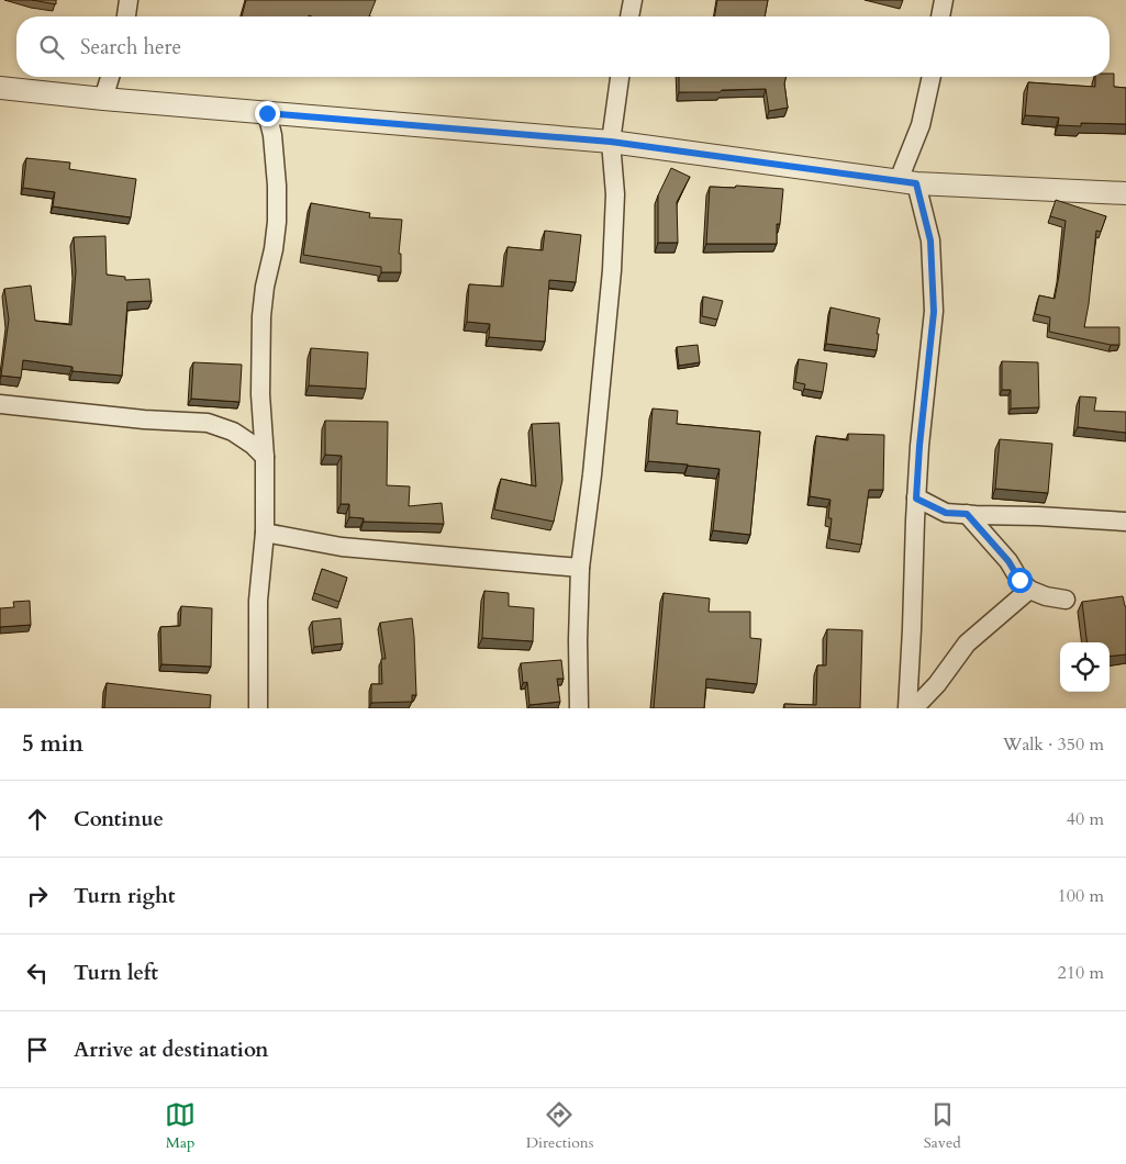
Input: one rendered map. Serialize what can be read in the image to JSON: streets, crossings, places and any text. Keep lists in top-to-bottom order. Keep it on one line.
{"page":{"search":"Search here","heading":["5 min","Walk · 350 m"],"list":[["Continue","40 m"],["Turn right","100 m"],["Turn left","210 m"],"Arrive at destination"],"nav":["Map","Directions","Saved"]}}
